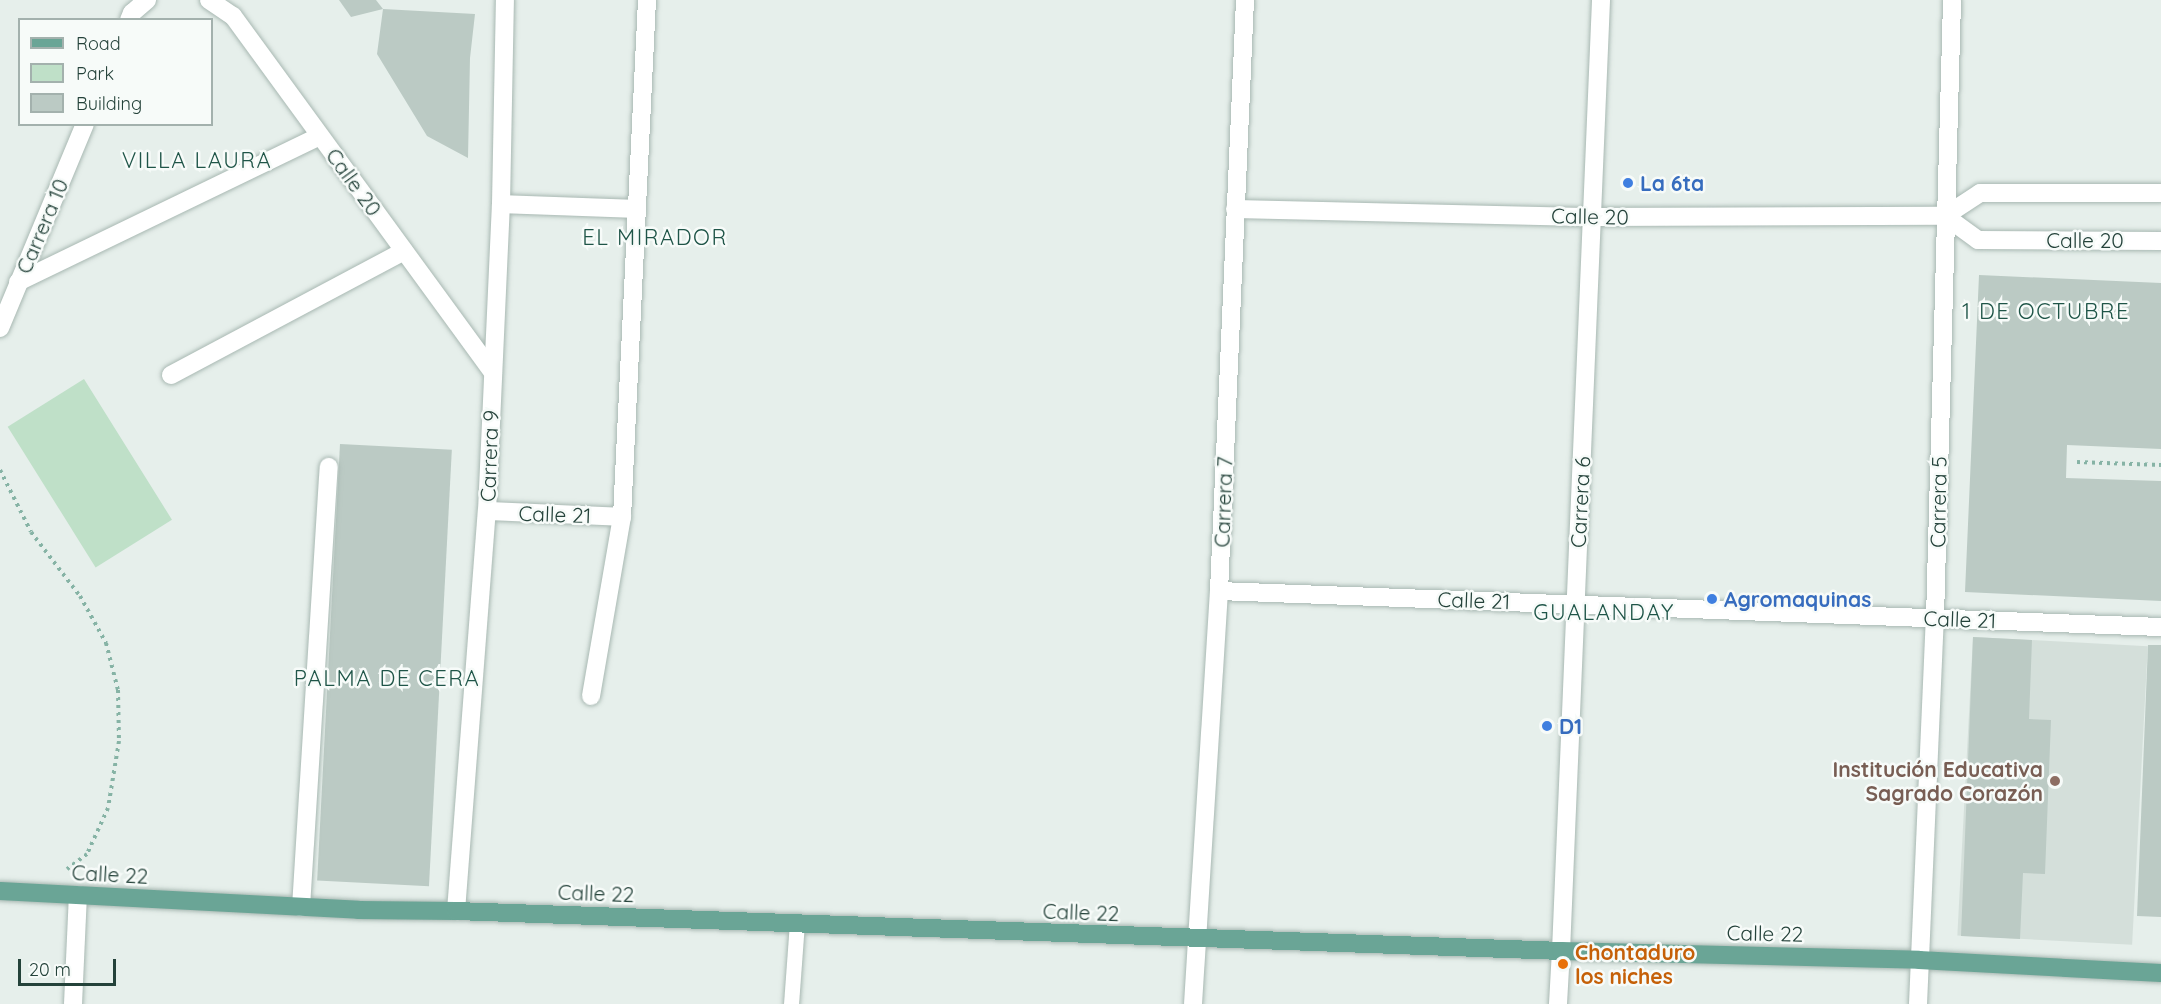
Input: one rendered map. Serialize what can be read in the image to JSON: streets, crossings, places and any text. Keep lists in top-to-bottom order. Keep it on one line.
{"streets":{"main road":["Calle 22"],"street":["Calle 20","Carrera 10","Carrera 9","Carrera 7","Carrera 6","Carrera 5","Calle 21"]},"crossings":[["Calle 20","Carrera 9"],["Calle 20","Carrera 7"],["Calle 20","Carrera 6"],["Calle 20","Carrera 5"],["Carrera 9","Calle 21"],["Carrera 9","Calle 22"],["Carrera 7","Calle 21"],["Carrera 7","Calle 22"],["Carrera 6","Calle 21"],["Carrera 6","Calle 22"],["Carrera 5","Calle 21"],["Carrera 5","Calle 22"]],"districts":["VILLA LAURA","EL MIRADOR","1 DE OCTUBRE","GUALANDAY","PALMA DE CERA"],"places":["La 6ta","Agromaquinas","D1","Institución Educativa Sagrado Corazón","Chontaduro los niches"],"legend":["Road","Park","Building"],"scale_bar":"20 m"}
